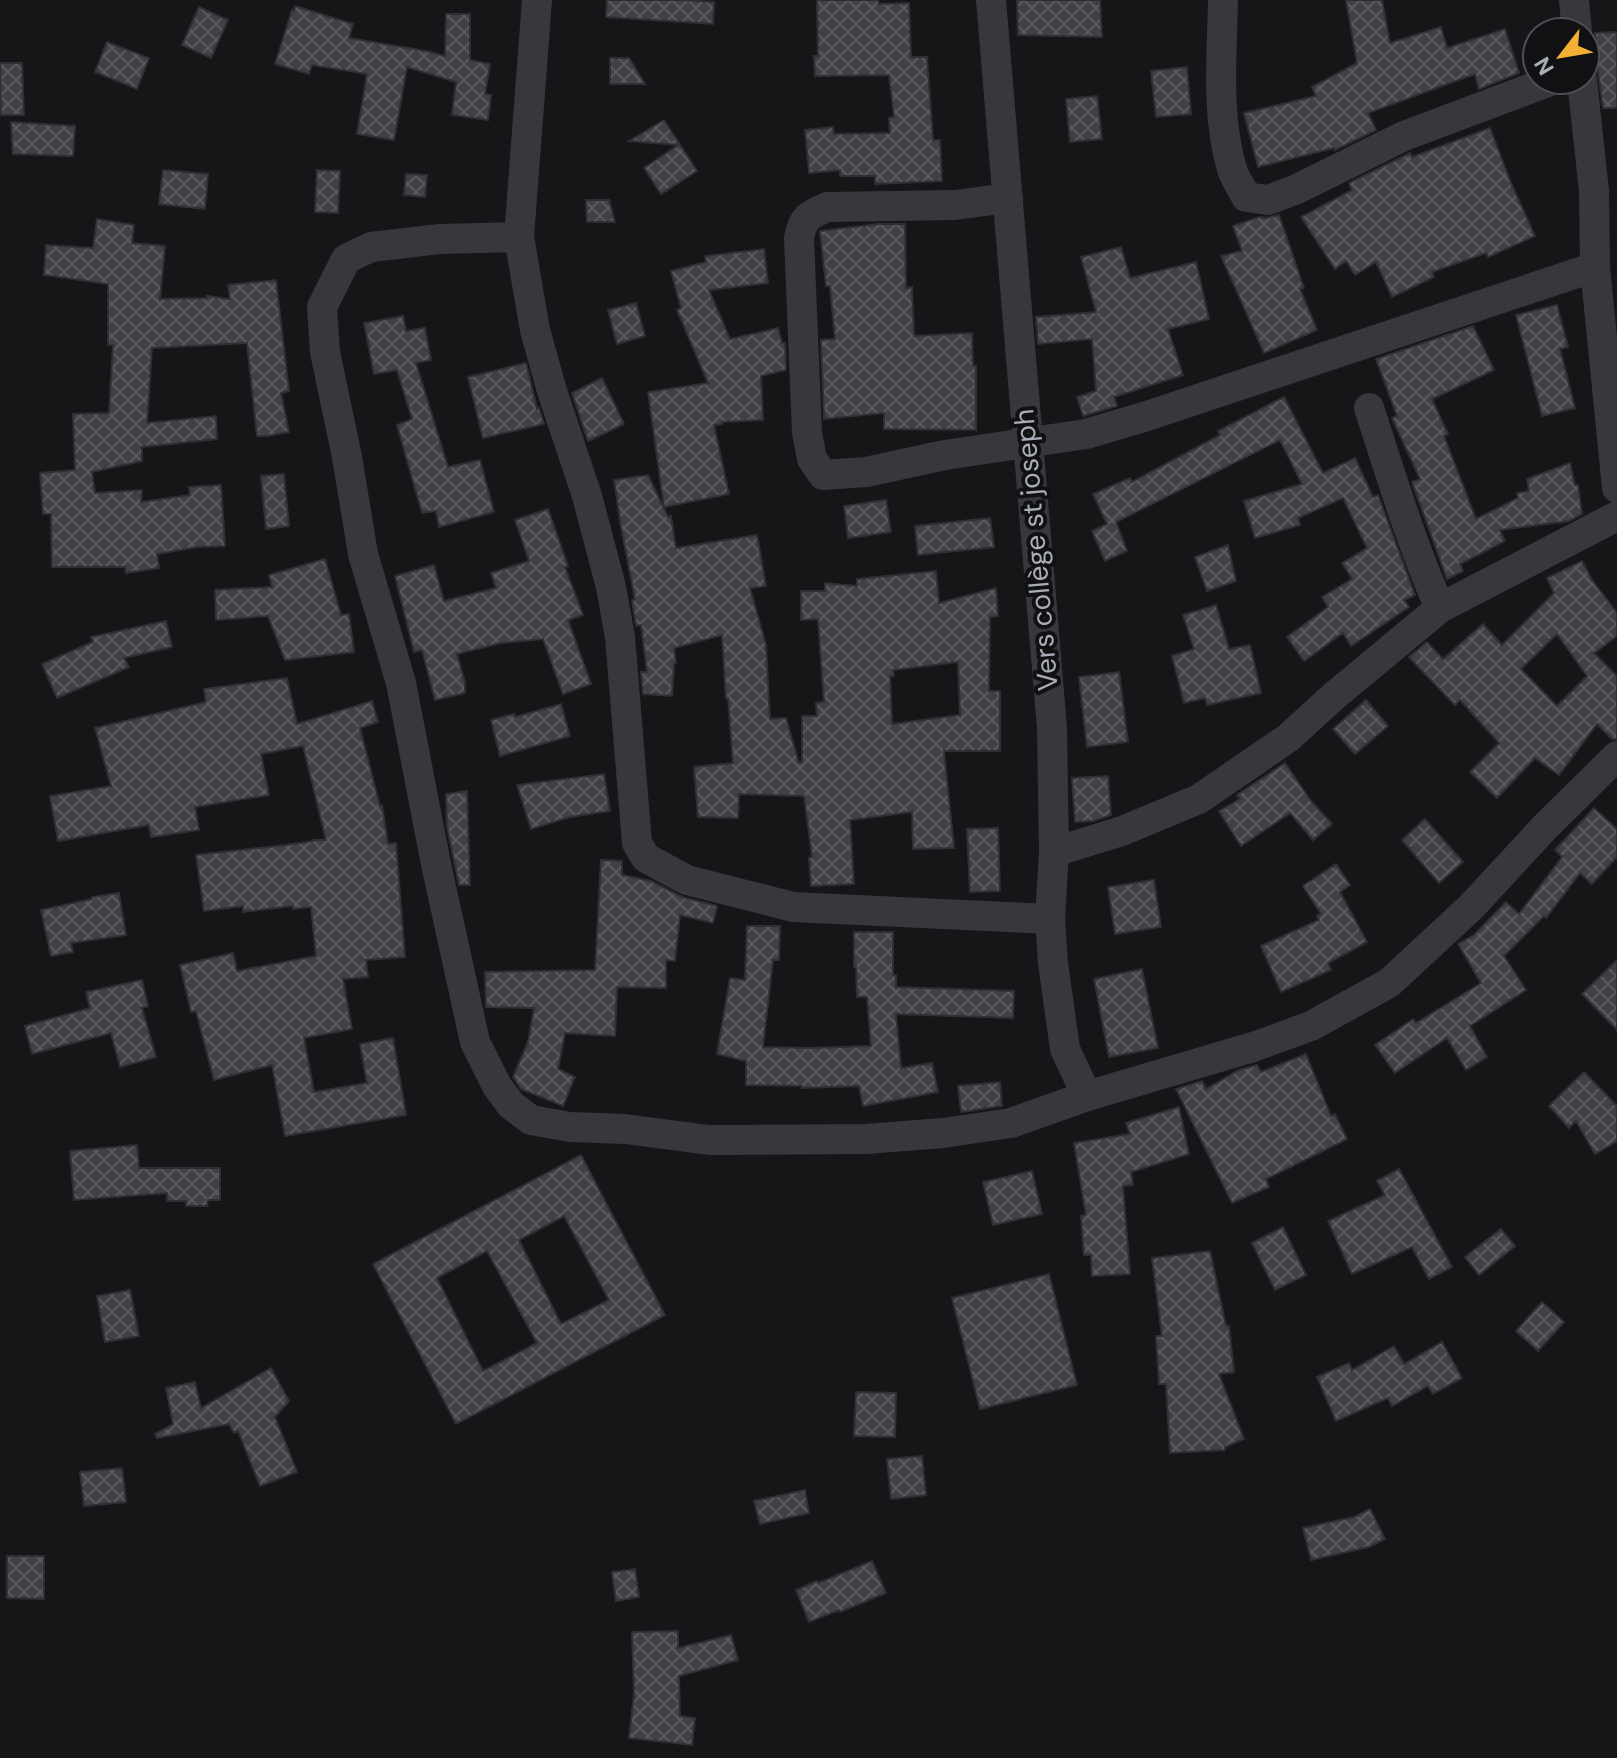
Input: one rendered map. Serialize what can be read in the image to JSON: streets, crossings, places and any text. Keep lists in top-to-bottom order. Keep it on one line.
{"streets":{"street":["Vers collège st joseph"]},"north":"bottom left"}
